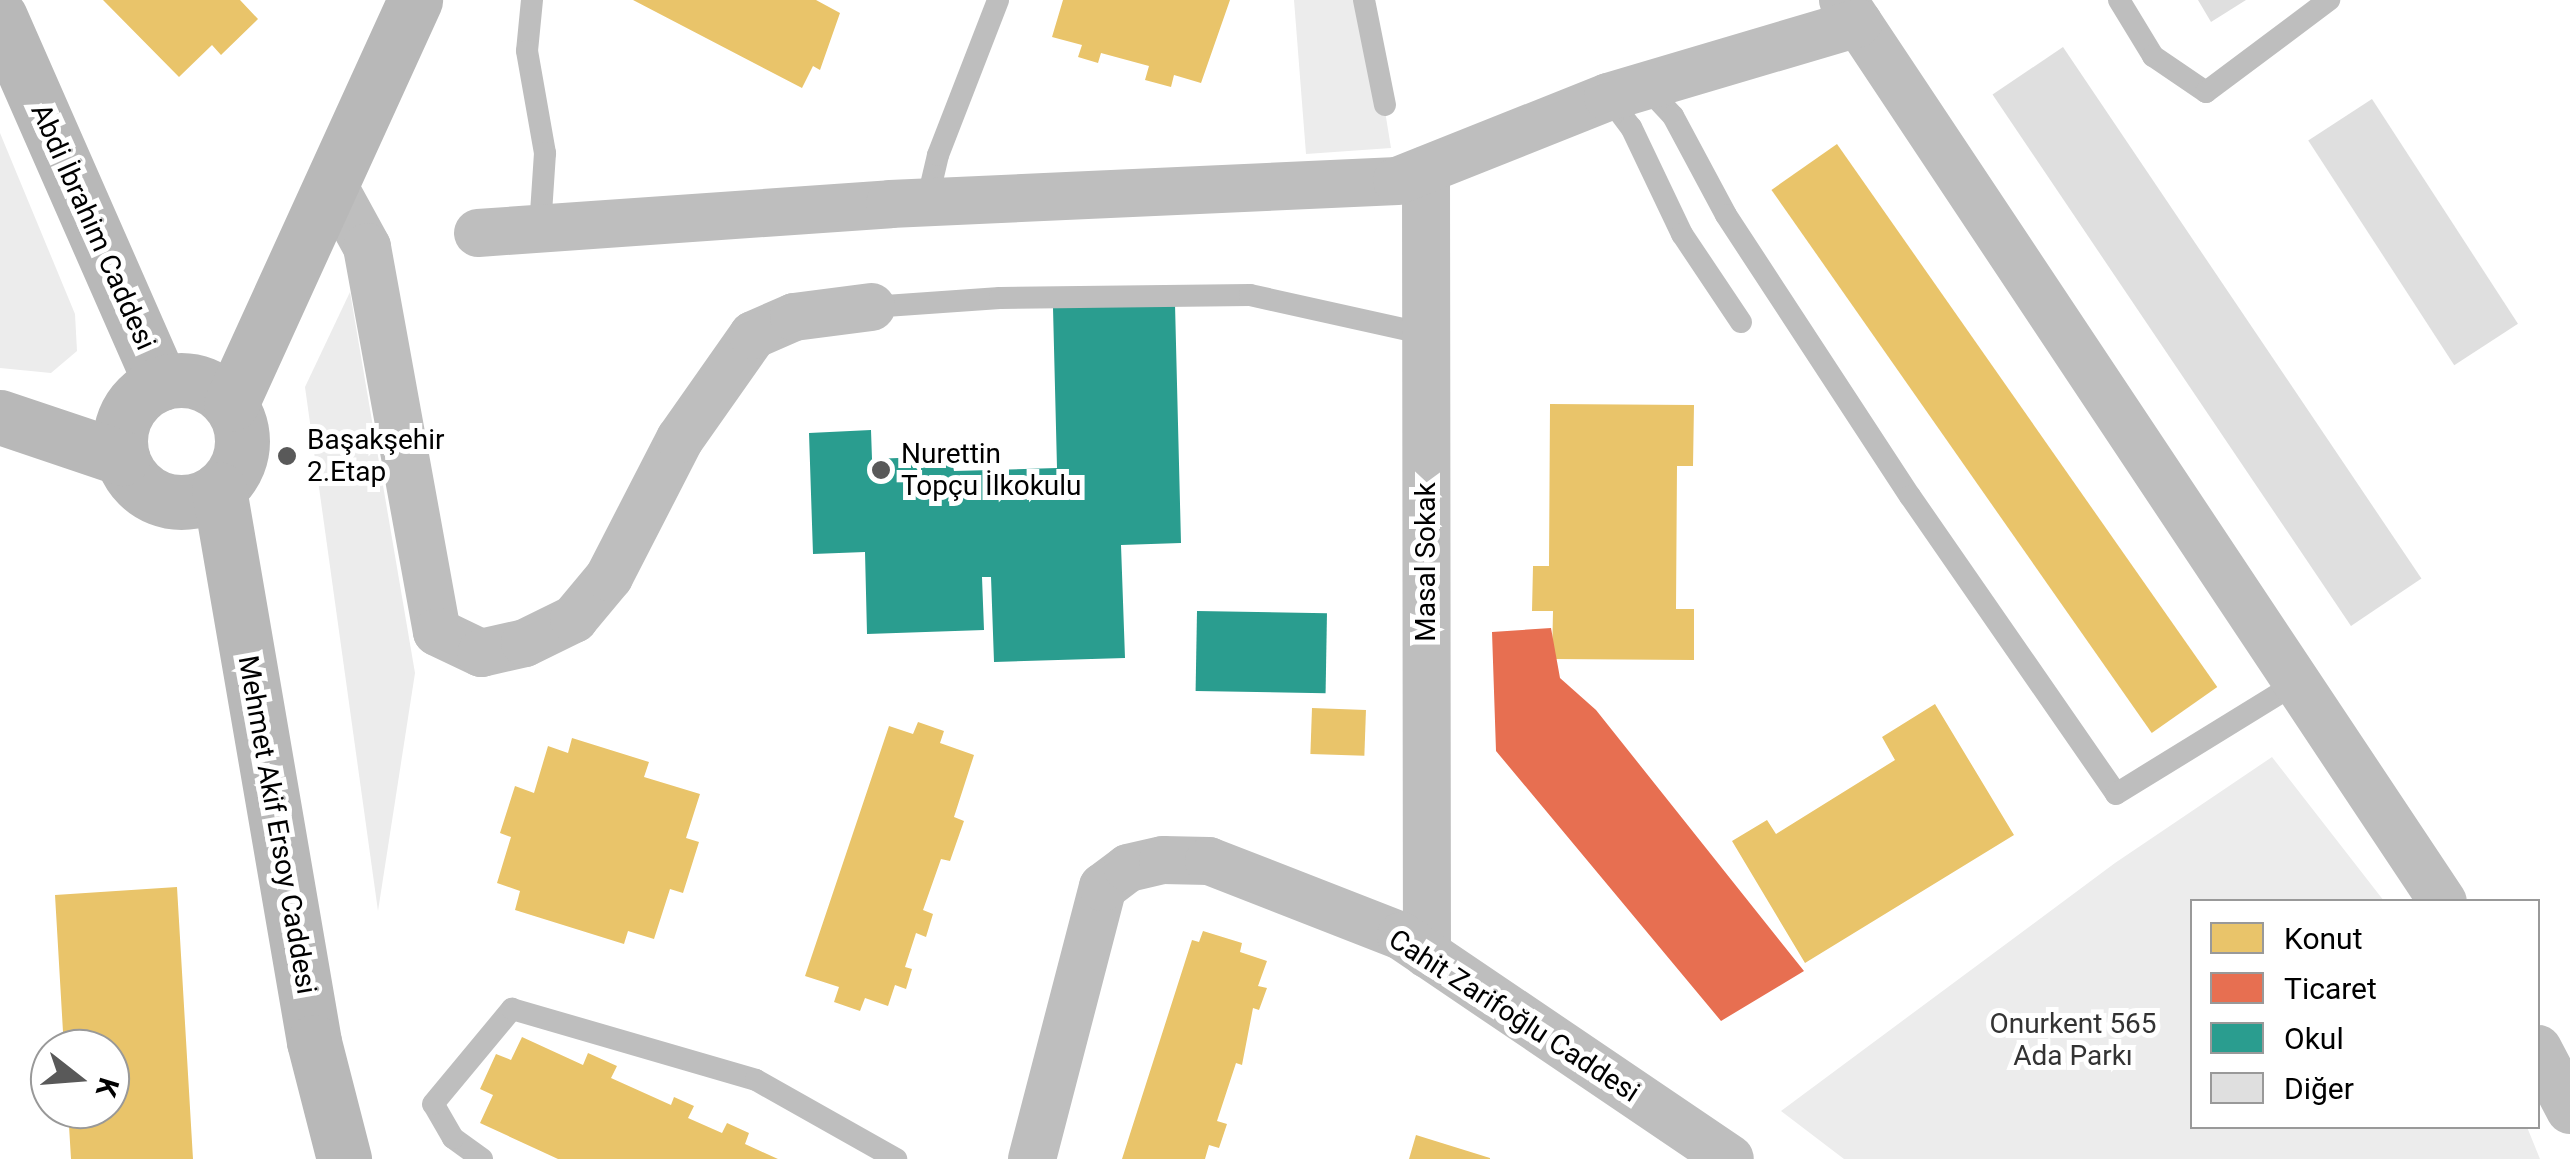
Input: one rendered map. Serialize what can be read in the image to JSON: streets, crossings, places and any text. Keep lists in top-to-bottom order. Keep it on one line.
{"streets":{"street":["Abdi İbrahim Caddesi","Masal Sokak","Mehmet Akif Ersoy Caddesi","Cahit Zarifoğlu Caddesi"]},"crossings":[["Abdi İbrahim Caddesi","Mehmet Akif Ersoy Caddesi"],["Masal Sokak","Cahit Zarifoğlu Caddesi"]],"parks":["Onurkent 565 Ada Parkı"],"places":["Başakşehir 2.Etap","Nurettin Topçu İlkokulu"],"legend":["Konut","Ticaret","Okul","Diğer"],"north":"right"}
